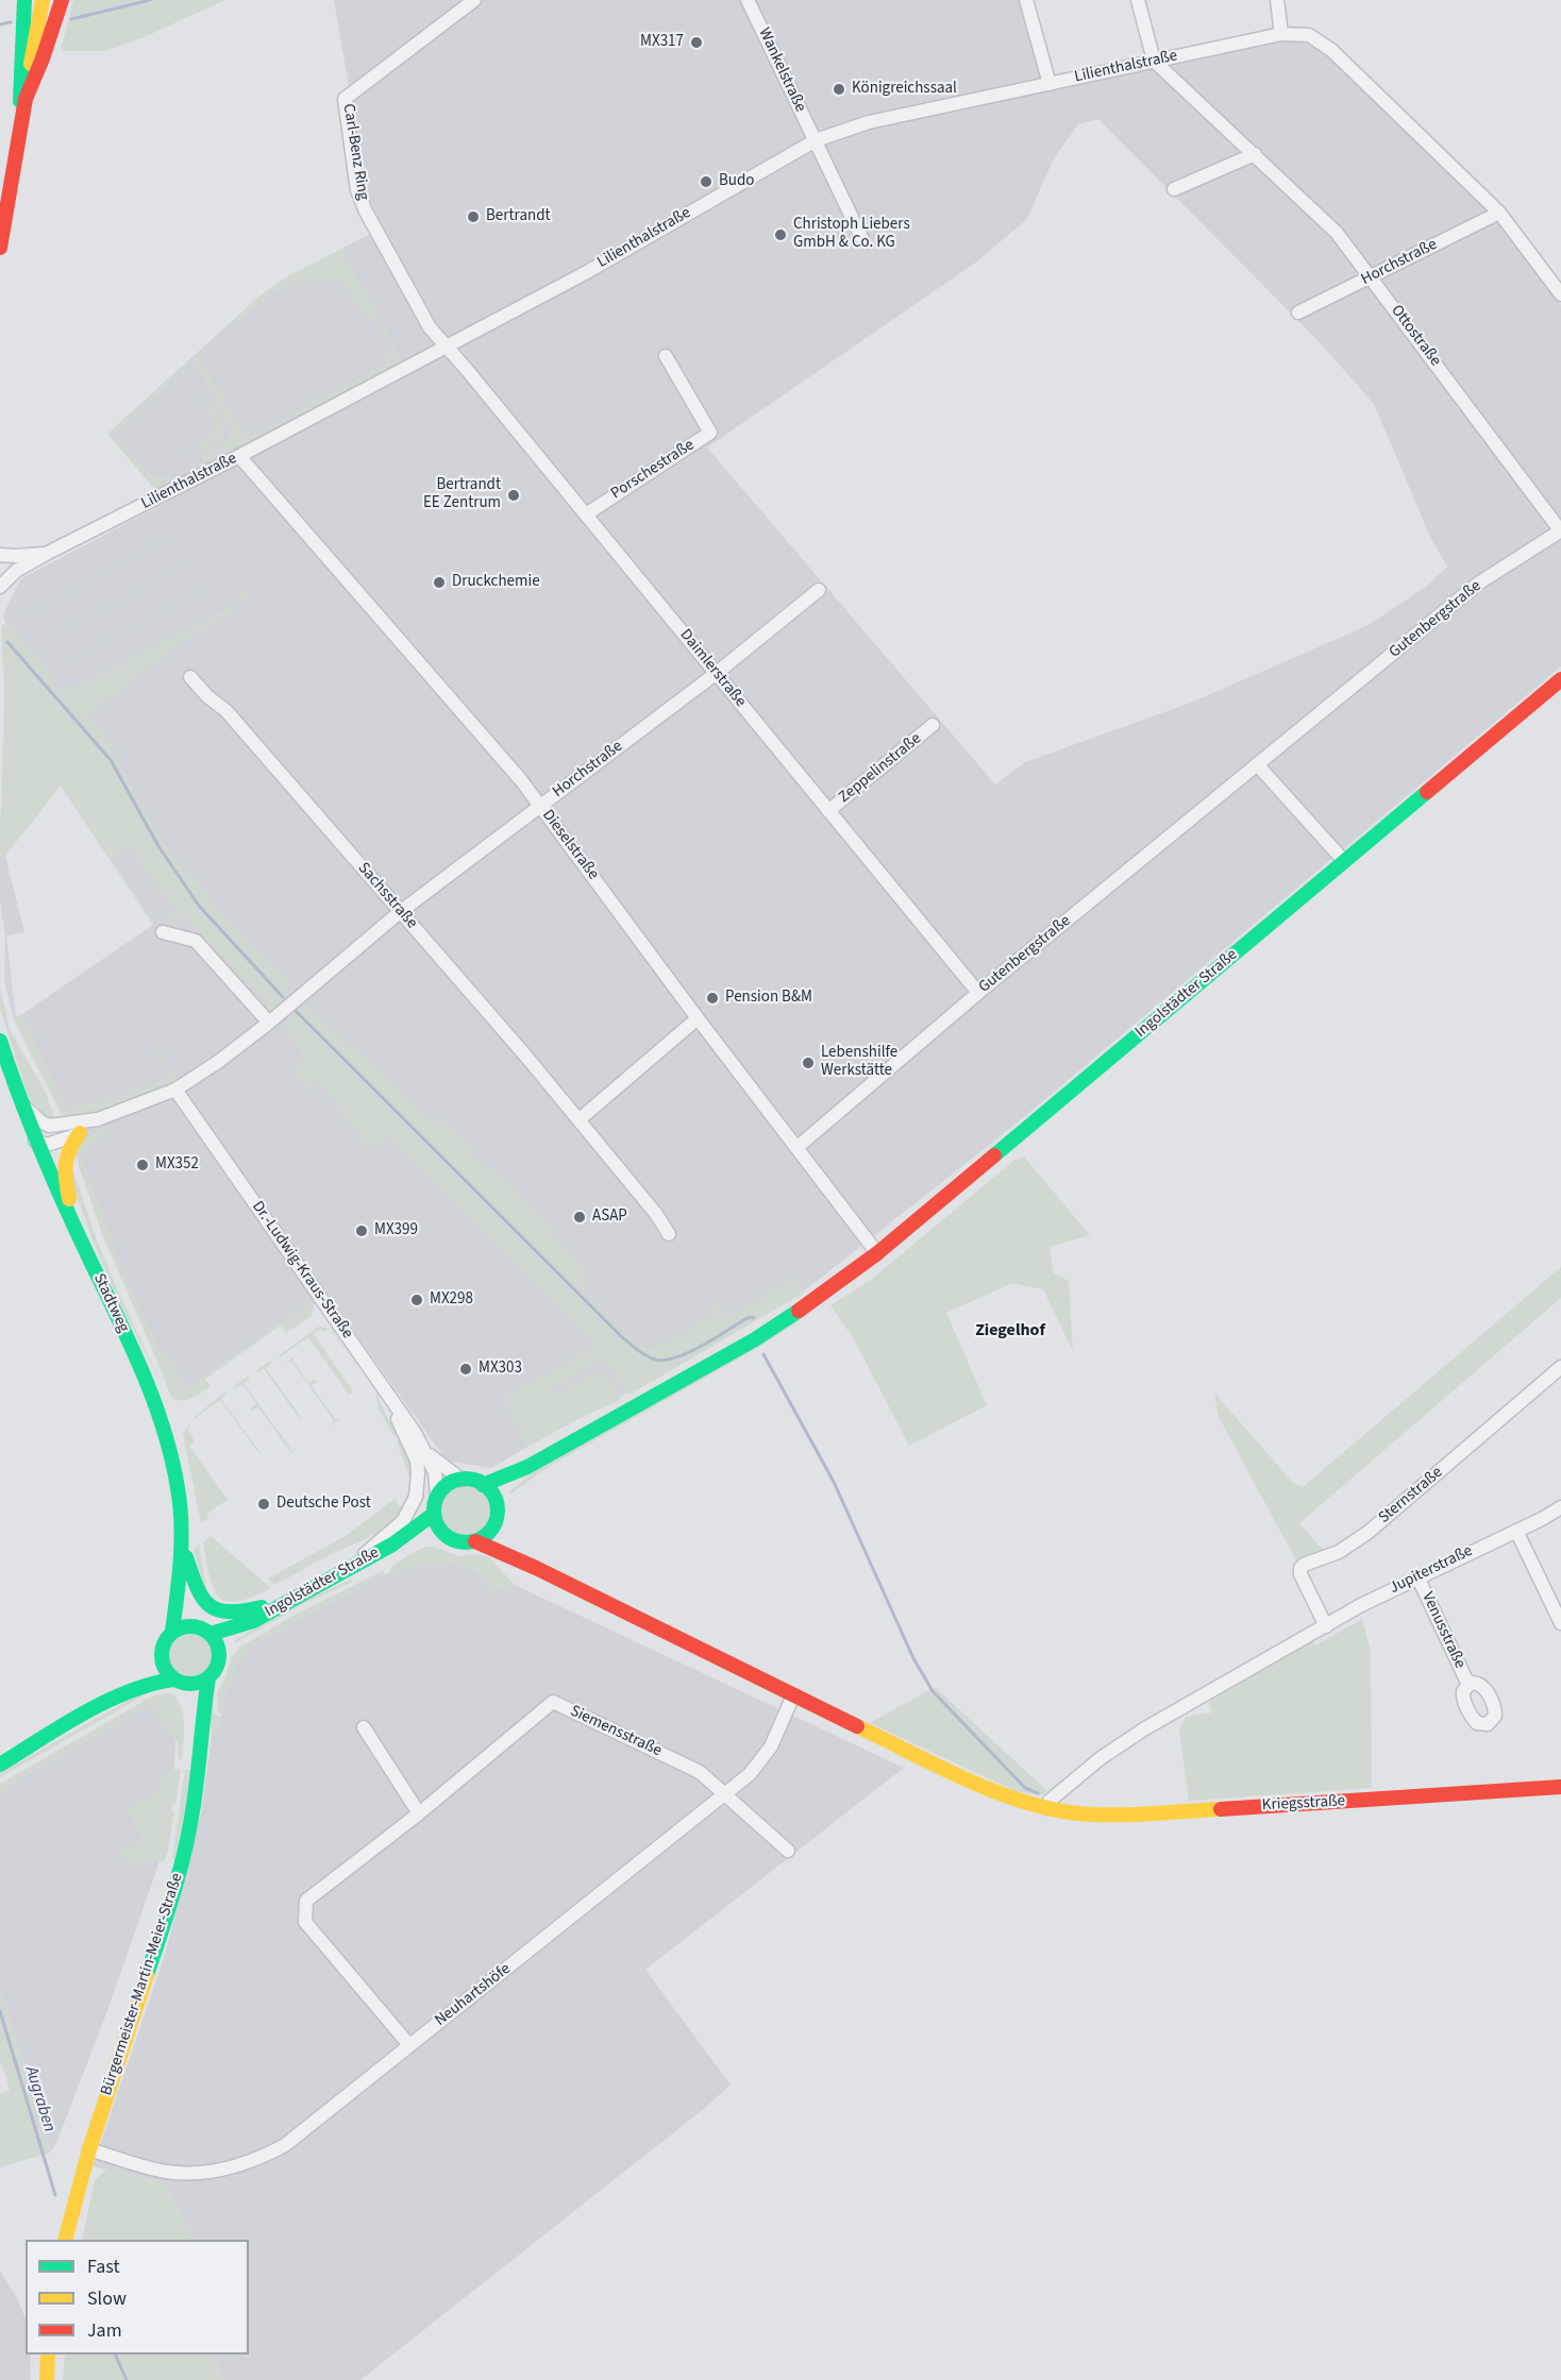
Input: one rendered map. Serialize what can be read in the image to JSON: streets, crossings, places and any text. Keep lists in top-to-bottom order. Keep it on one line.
{"streets":{"main road":["Ingolstädter Straße","Stadtweg","Kriegsstraße","Bürgermeister-Martin-Meier-Straße"],"street":["Lilienthalstraße","Wankelstraße","Carl-Benz Ring","Horchstraße","Ottostraße","Porschestraße","Gutenbergstraße","Daimlerstraße","Zeppelinstraße","Dieselstraße","Sachsstraße","Dr.-Ludwig-Kraus-Straße","Sternstraße","Jupiterstraße","Venusstraße","Siemensstraße","Neuhartshöfe"]},"crossings":[["Lilienthalstraße","Wankelstraße"],["Lilienthalstraße","Carl-Benz Ring"],["Lilienthalstraße","Horchstraße"],["Lilienthalstraße","Ottostraße"],["Lilienthalstraße","Daimlerstraße"],["Lilienthalstraße","Dieselstraße"],["Carl-Benz Ring","Daimlerstraße"],["Horchstraße","Ottostraße"],["Horchstraße","Daimlerstraße"],["Horchstraße","Dieselstraße"],["Horchstraße","Sachsstraße"],["Horchstraße","Dr.-Ludwig-Kraus-Straße"],["Horchstraße","Stadtweg"],["Ottostraße","Gutenbergstraße"],["Porschestraße","Daimlerstraße"],["Gutenbergstraße","Daimlerstraße"],["Gutenbergstraße","Dieselstraße"],["Daimlerstraße","Zeppelinstraße"],["Dieselstraße","Ingolstädter Straße"],["Ingolstädter Straße","Dr.-Ludwig-Kraus-Straße"],["Ingolstädter Straße","Stadtweg"],["Ingolstädter Straße","Bürgermeister-Martin-Meier-Straße"],["Stadtweg","Bürgermeister-Martin-Meier-Straße"],["Sternstraße","Jupiterstraße"],["Jupiterstraße","Venusstraße"],["Jupiterstraße","Kriegsstraße"],["Siemensstraße","Neuhartshöfe"],["Kriegsstraße","Neuhartshöfe"],["Bürgermeister-Martin-Meier-Straße","Neuhartshöfe"]],"districts":["Ziegelhof"],"water":["Augraben"],"places":["MX317","Königreichssaal","Budo","Bertrandt","Christoph Liebers GmbH & Co. KG","Bertrandt EE Zentrum","Druckchemie","Pension B&M","Lebenshilfe Werkstätte","MX352","ASAP","MX399","MX298","MX303","Deutsche Post"],"legend":["Fast","Slow","Jam"]}
